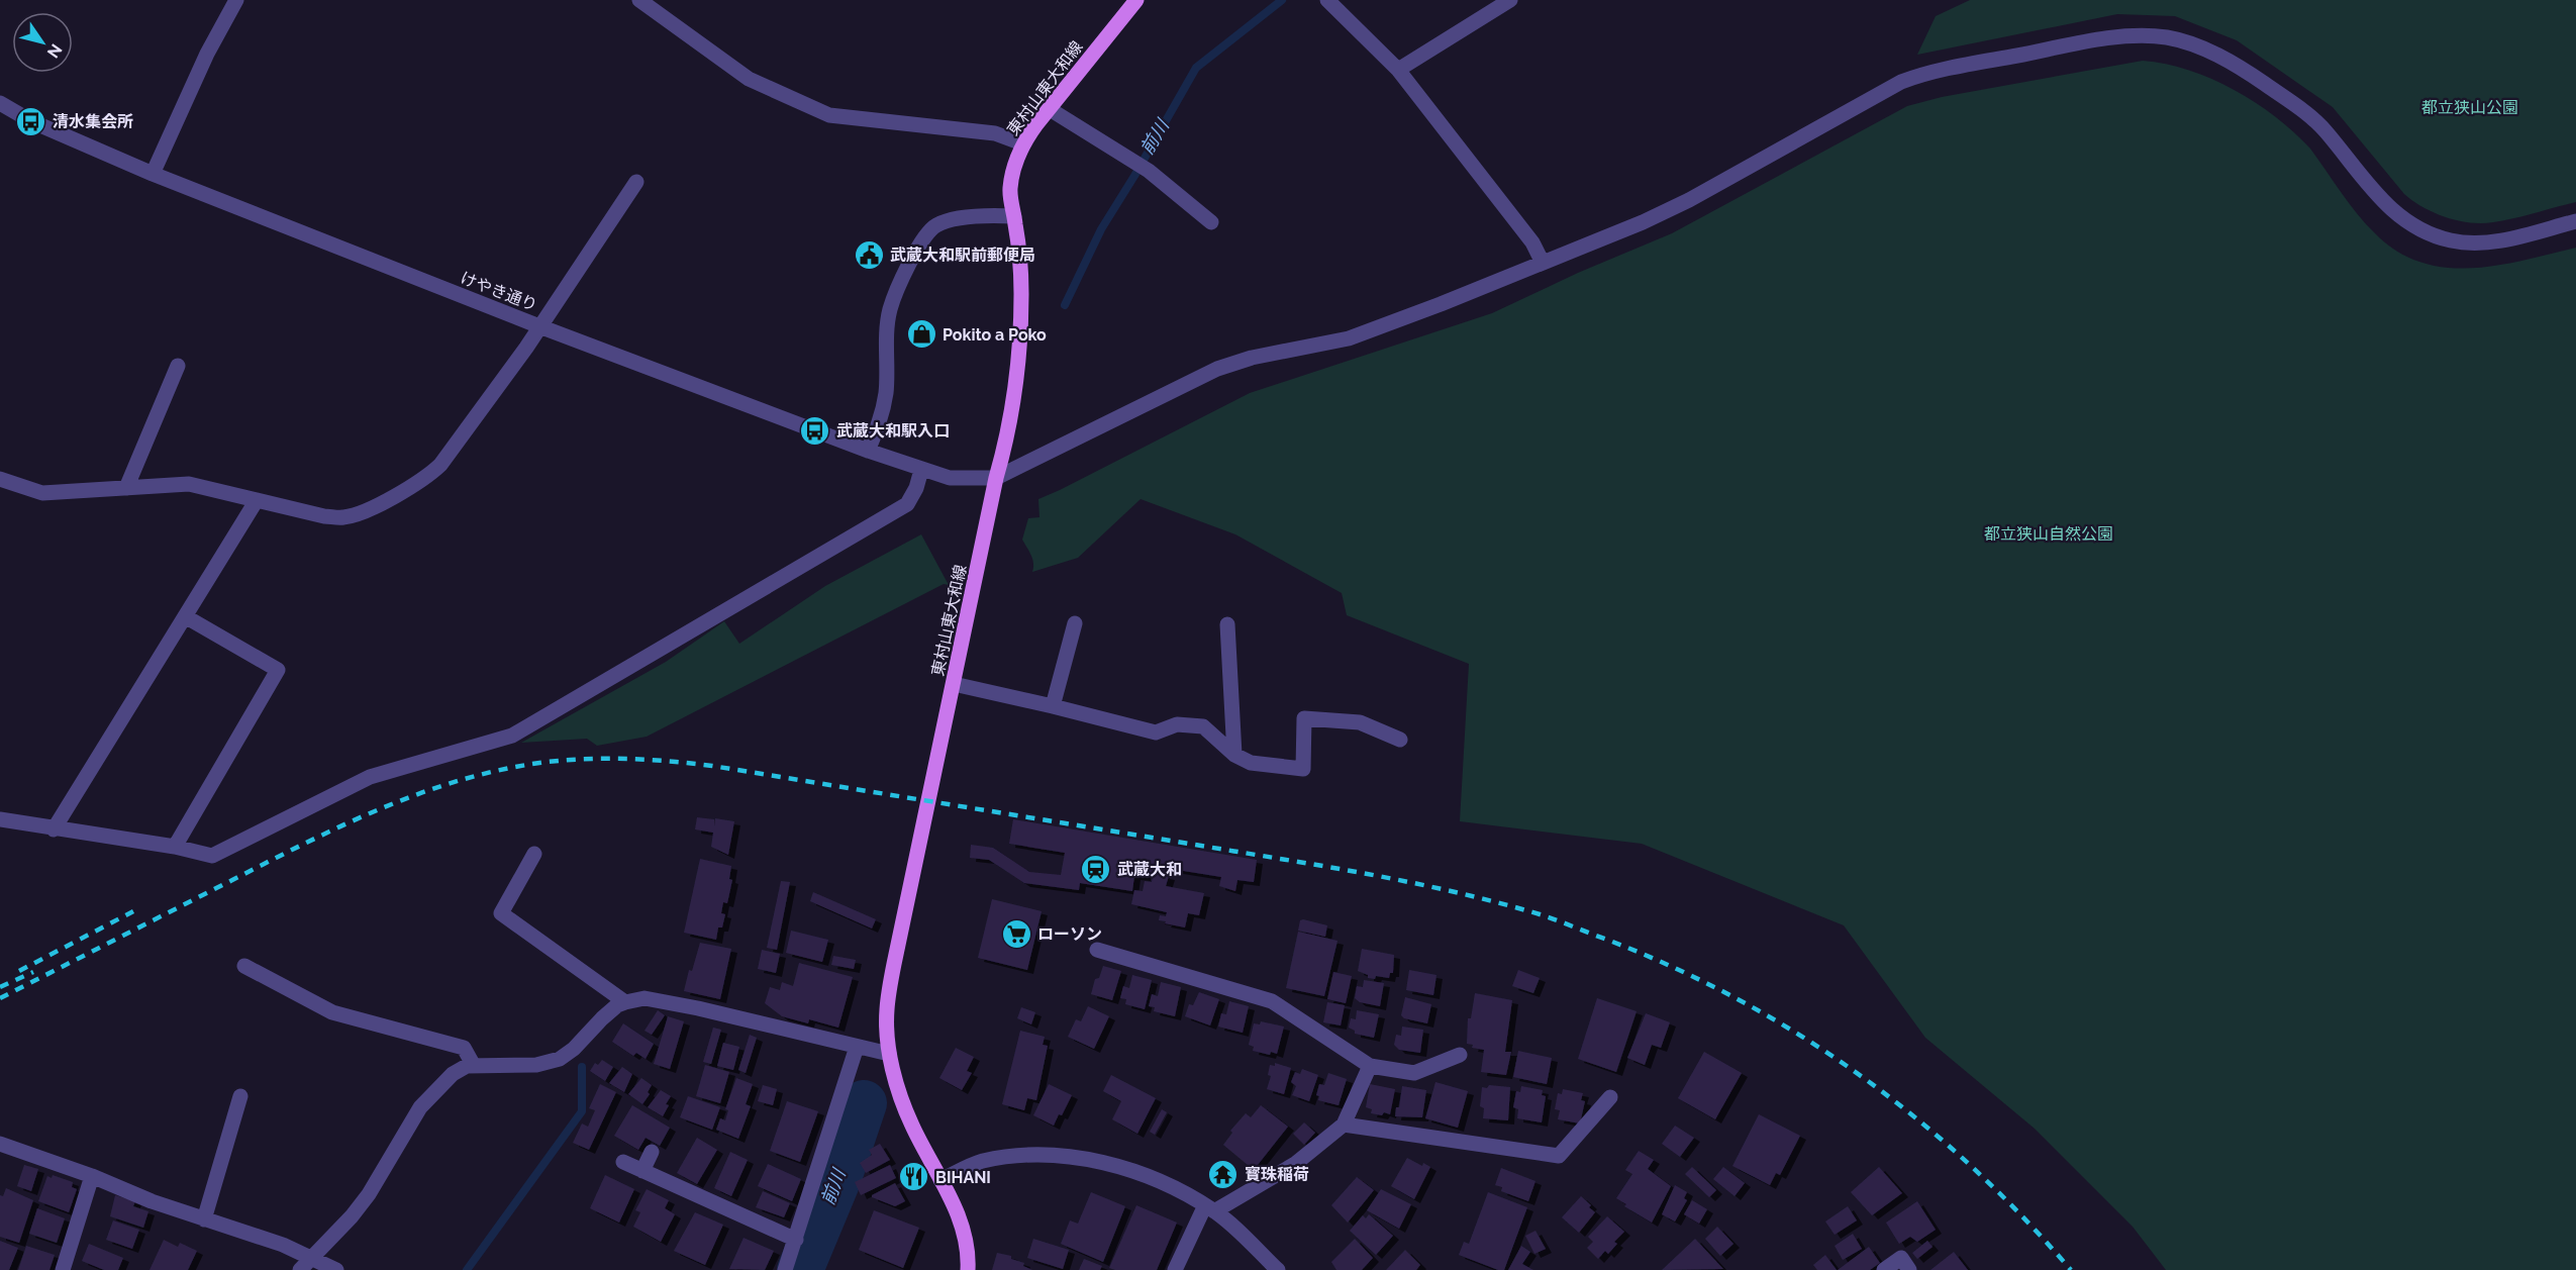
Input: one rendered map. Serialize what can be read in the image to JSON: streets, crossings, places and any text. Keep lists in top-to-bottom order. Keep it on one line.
{"streets":{"main road":["東村山東大和線"],"street":["けやき通り"]},"crossings":[["東村山東大和線","けやき通り"]],"water":["前川"],"parks":["都立狭山公園","都立狭山自然公園"],"places":{"bus stop":["清水集会所","武蔵大和駅入口"],"public building":["武蔵大和駅前郵便局"],"shop":["Pokito a Poko"],"station":["武蔵大和"],"supermarket":["ローソン"],"temple":["寳珠稲荷"],"restaurant":["BIHANI"]},"north":"bottom right"}
